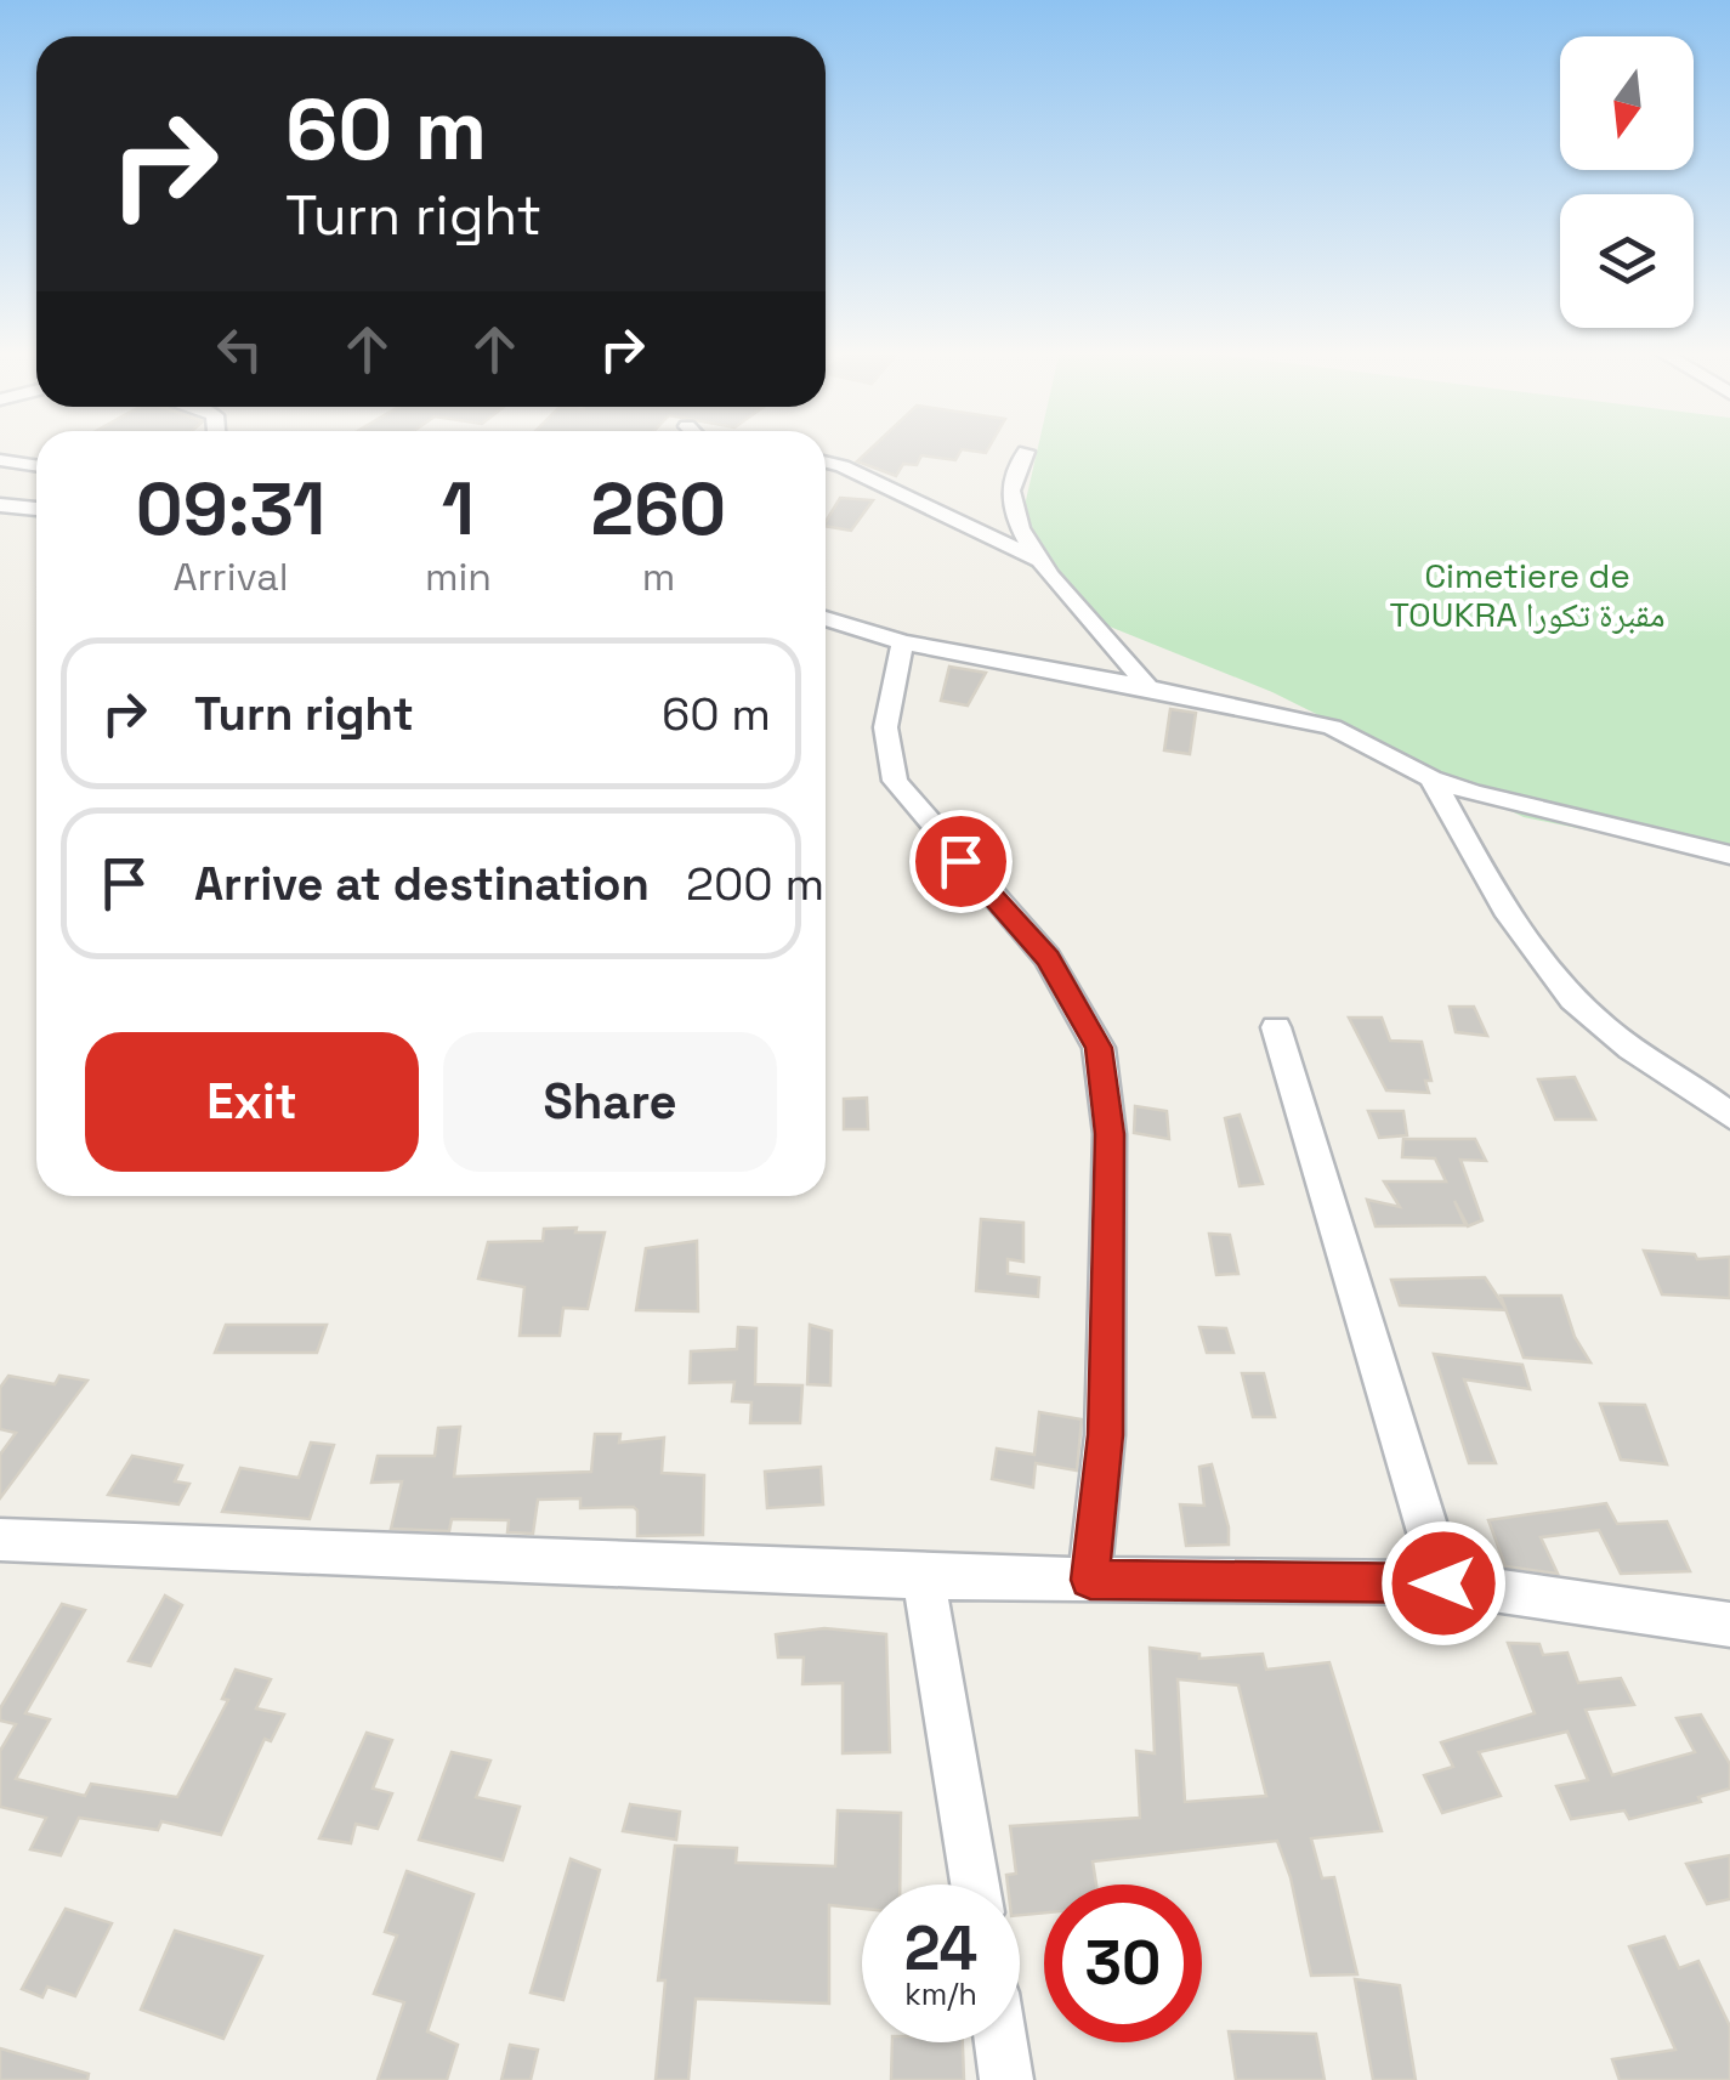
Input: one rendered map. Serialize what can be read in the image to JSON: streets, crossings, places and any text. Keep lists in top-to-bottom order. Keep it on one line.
{"parks":["Cimetiere de TOUKRA مقبرة تكورا"],"north":"bottom","page":{"turn":["60 m","Turn right"],"eta":["09:31","Arrival","1","min","260","m"],"list":[{"name":"Turn right","value":"60 m"},{"name":"Arrive at destination","value":"200 m"}],"buttons":["Exit","Share"],"speed":"24 km/h","limit":"30"}}
